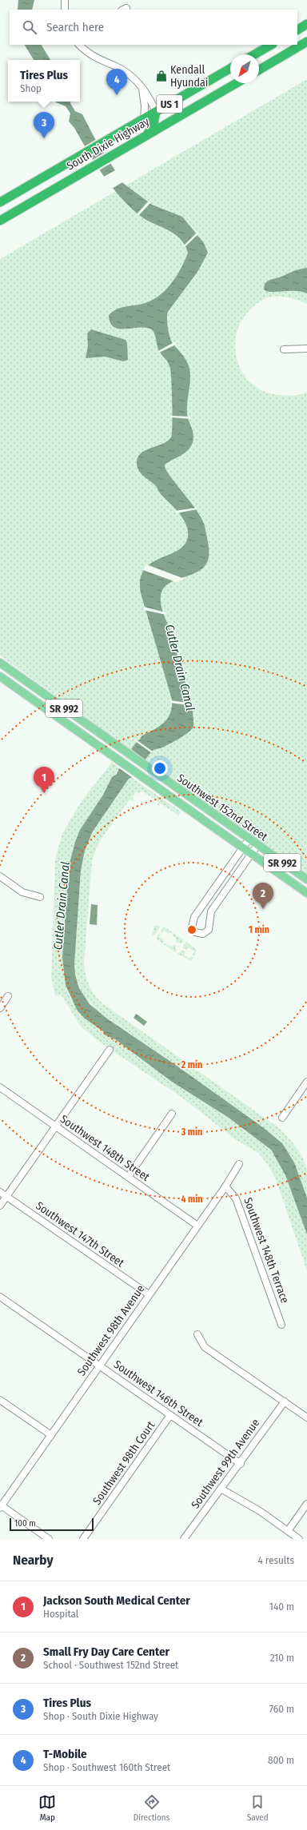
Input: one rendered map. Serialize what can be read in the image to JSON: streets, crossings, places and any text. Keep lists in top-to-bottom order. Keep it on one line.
{"streets":{"highway":["US 1","South Dixie Highway"],"main road":["SR 992","Southwest 152nd Street"],"street":["Southwest 148th Street","Southwest 147th Street","Southwest 148th Terrace","Southwest 98th Avenue","Southwest 146th Street","Southwest 98th Court","Southwest 99th Avenue"]},"crossings":[["Southwest 148th Street","Southwest 98th Avenue"],["Southwest 147th Street","Southwest 98th Avenue"],["Southwest 148th Terrace","Southwest 98th Avenue"],["Southwest 98th Avenue","Southwest 146th Street"],["Southwest 146th Street","Southwest 98th Court"],["Southwest 146th Street","Southwest 99th Avenue"]],"water":["Cutler Drain Canal"],"places":{"shop":["Kendall Hyundai"]},"scale_bar":"100 m","north":"bottom left","page":{"search":"Search here","popup":["Tires Plus","Shop"],"pins":["4","3","1","2"],"scale":"100 m","heading":["Nearby","4 results"],"list":[{"mark":"1","name":"Jackson South Medical Center","note":"Hospital","value":"140 m"},{"mark":"2","name":"Small Fry Day Care Center","note":"School · Southwest 152nd Street","value":"210 m"},{"mark":"3","name":"Tires Plus","note":"Shop · South Dixie Highway","value":"760 m"},{"mark":"4","name":"T-Mobile","note":"Shop · Southwest 160th Street","value":"800 m"}],"nav":["Map","Directions","Saved"]},"rings":["1 min","2 min","3 min","4 min"]}
